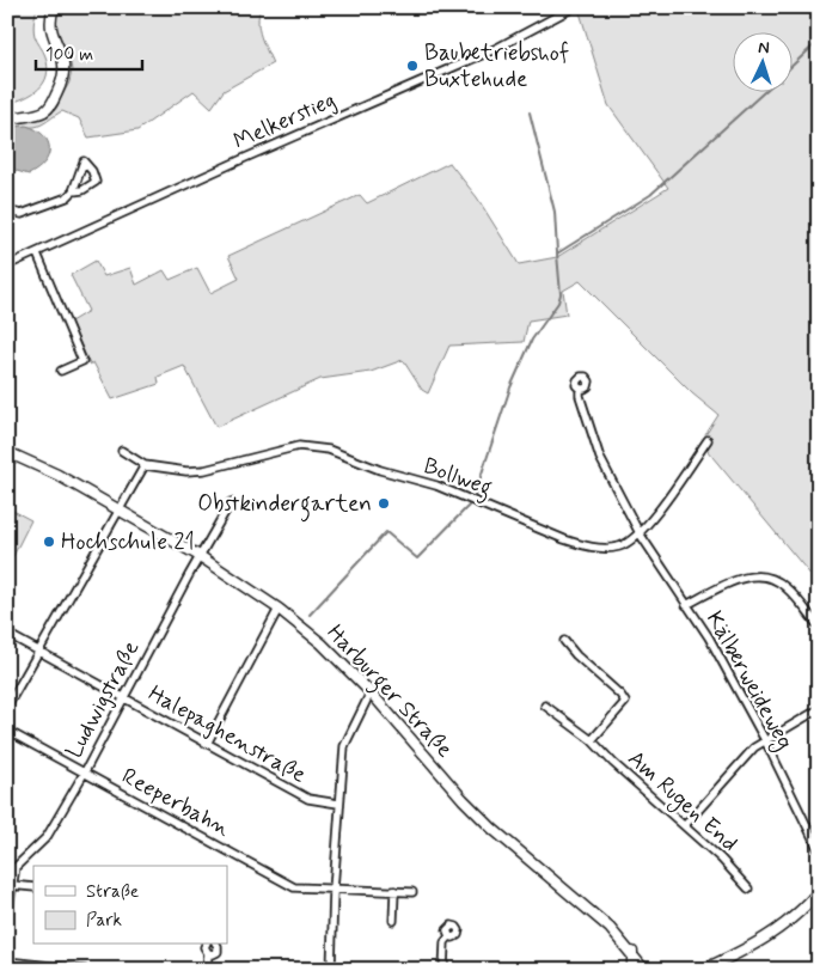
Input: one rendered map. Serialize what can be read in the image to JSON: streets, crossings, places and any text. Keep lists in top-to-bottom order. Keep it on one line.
{"streets":{"street":["Melkerstieg","Bollweg","Kälberweideweg","Harburger Straße","Ludwigstraße","Halepaghenstraße","Am Rugen End","Reeperbahn"]},"crossings":[["Bollweg","Kälberweideweg"],["Harburger Straße","Ludwigstraße"],["Ludwigstraße","Halepaghenstraße"],["Ludwigstraße","Reeperbahn"]],"places":["Baubetriebshof Buxtehude","Obstkindergarten","Hochschule 21"],"legend":["Straße","Park"],"scale_bar":"100 m","north":"top"}
